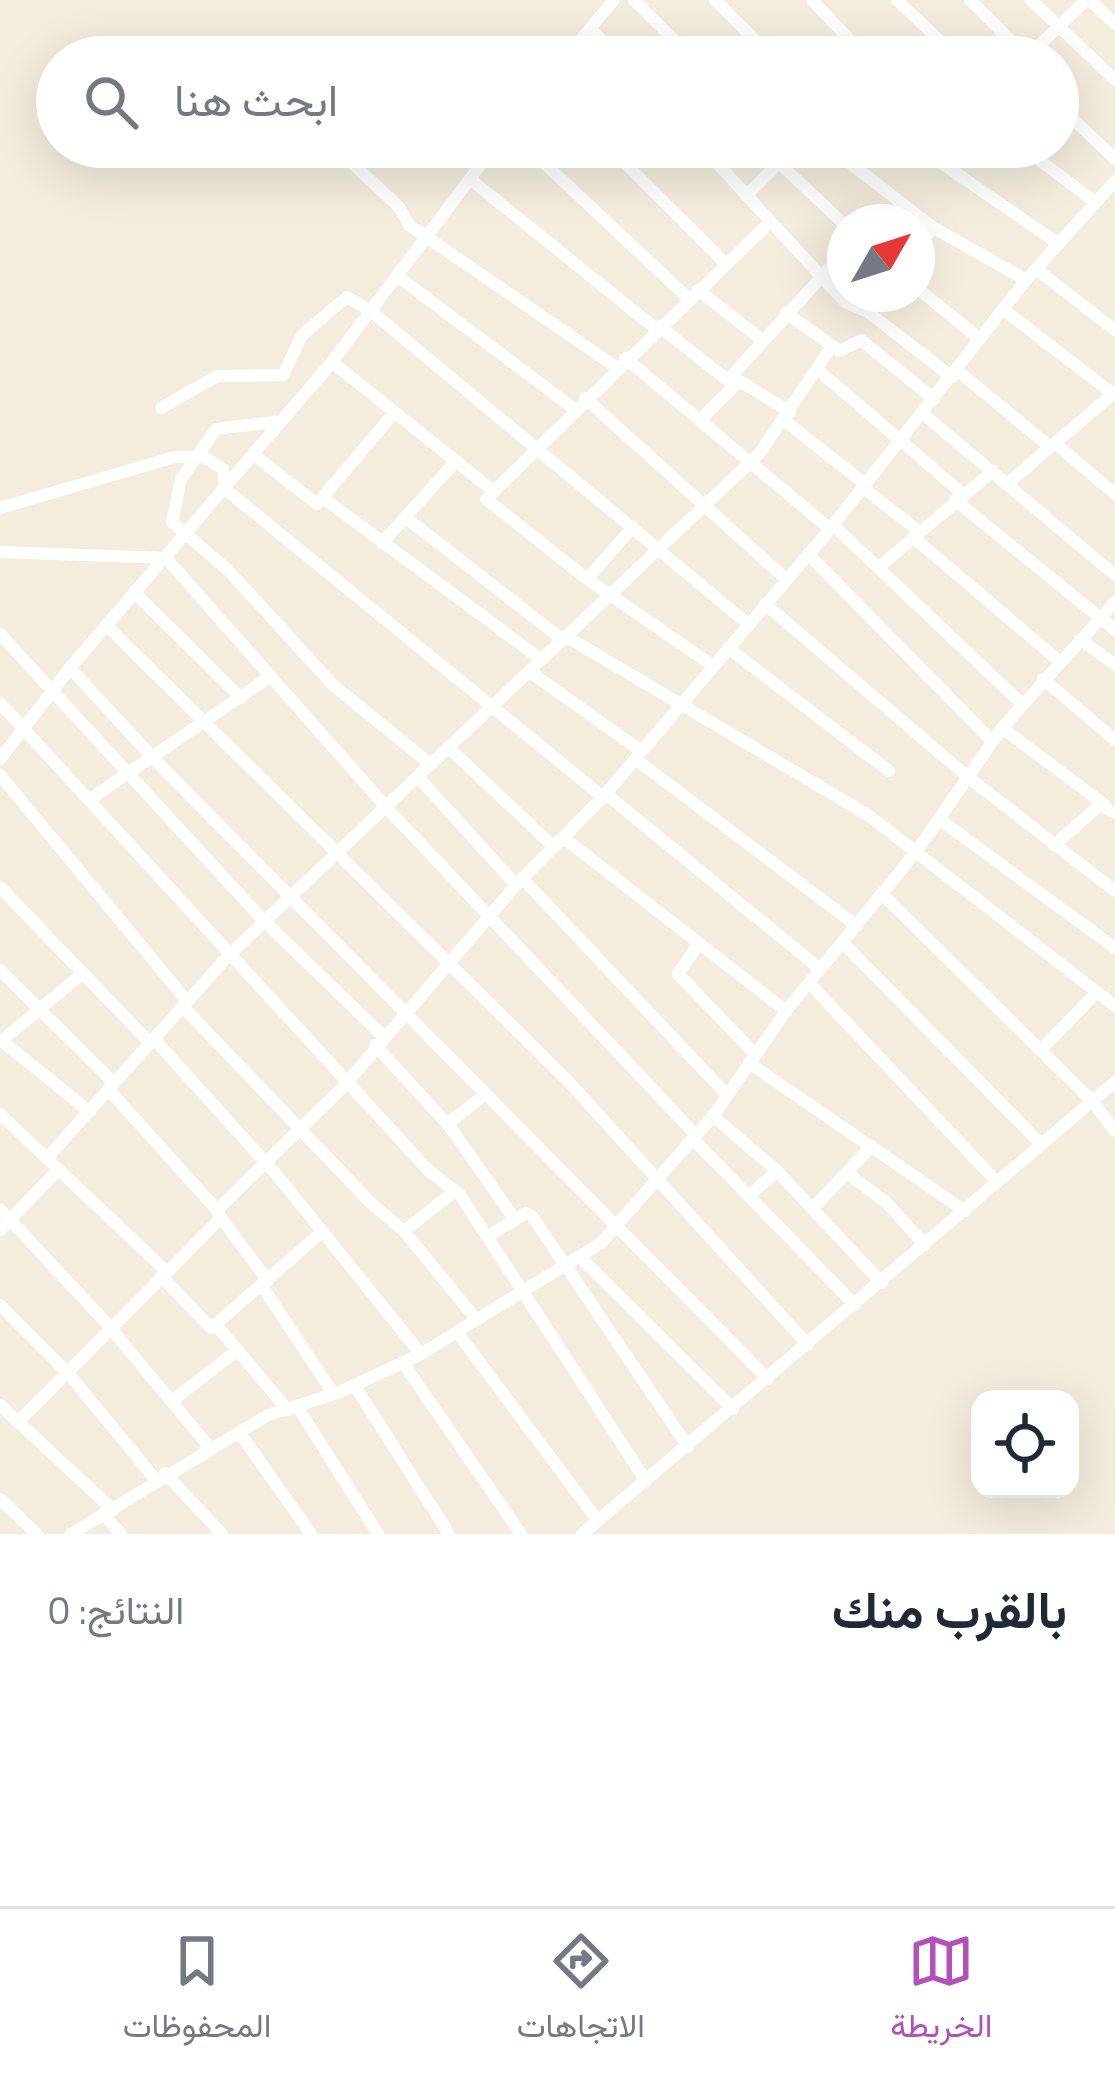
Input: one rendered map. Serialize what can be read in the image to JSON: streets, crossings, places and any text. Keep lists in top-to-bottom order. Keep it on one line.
{"north":"top right","page":{"search":"ابحث هنا","heading":["بالقرب منك","النتائج: 0"],"nav":["الخريطة","الاتجاهات","المحفوظات"]}}
